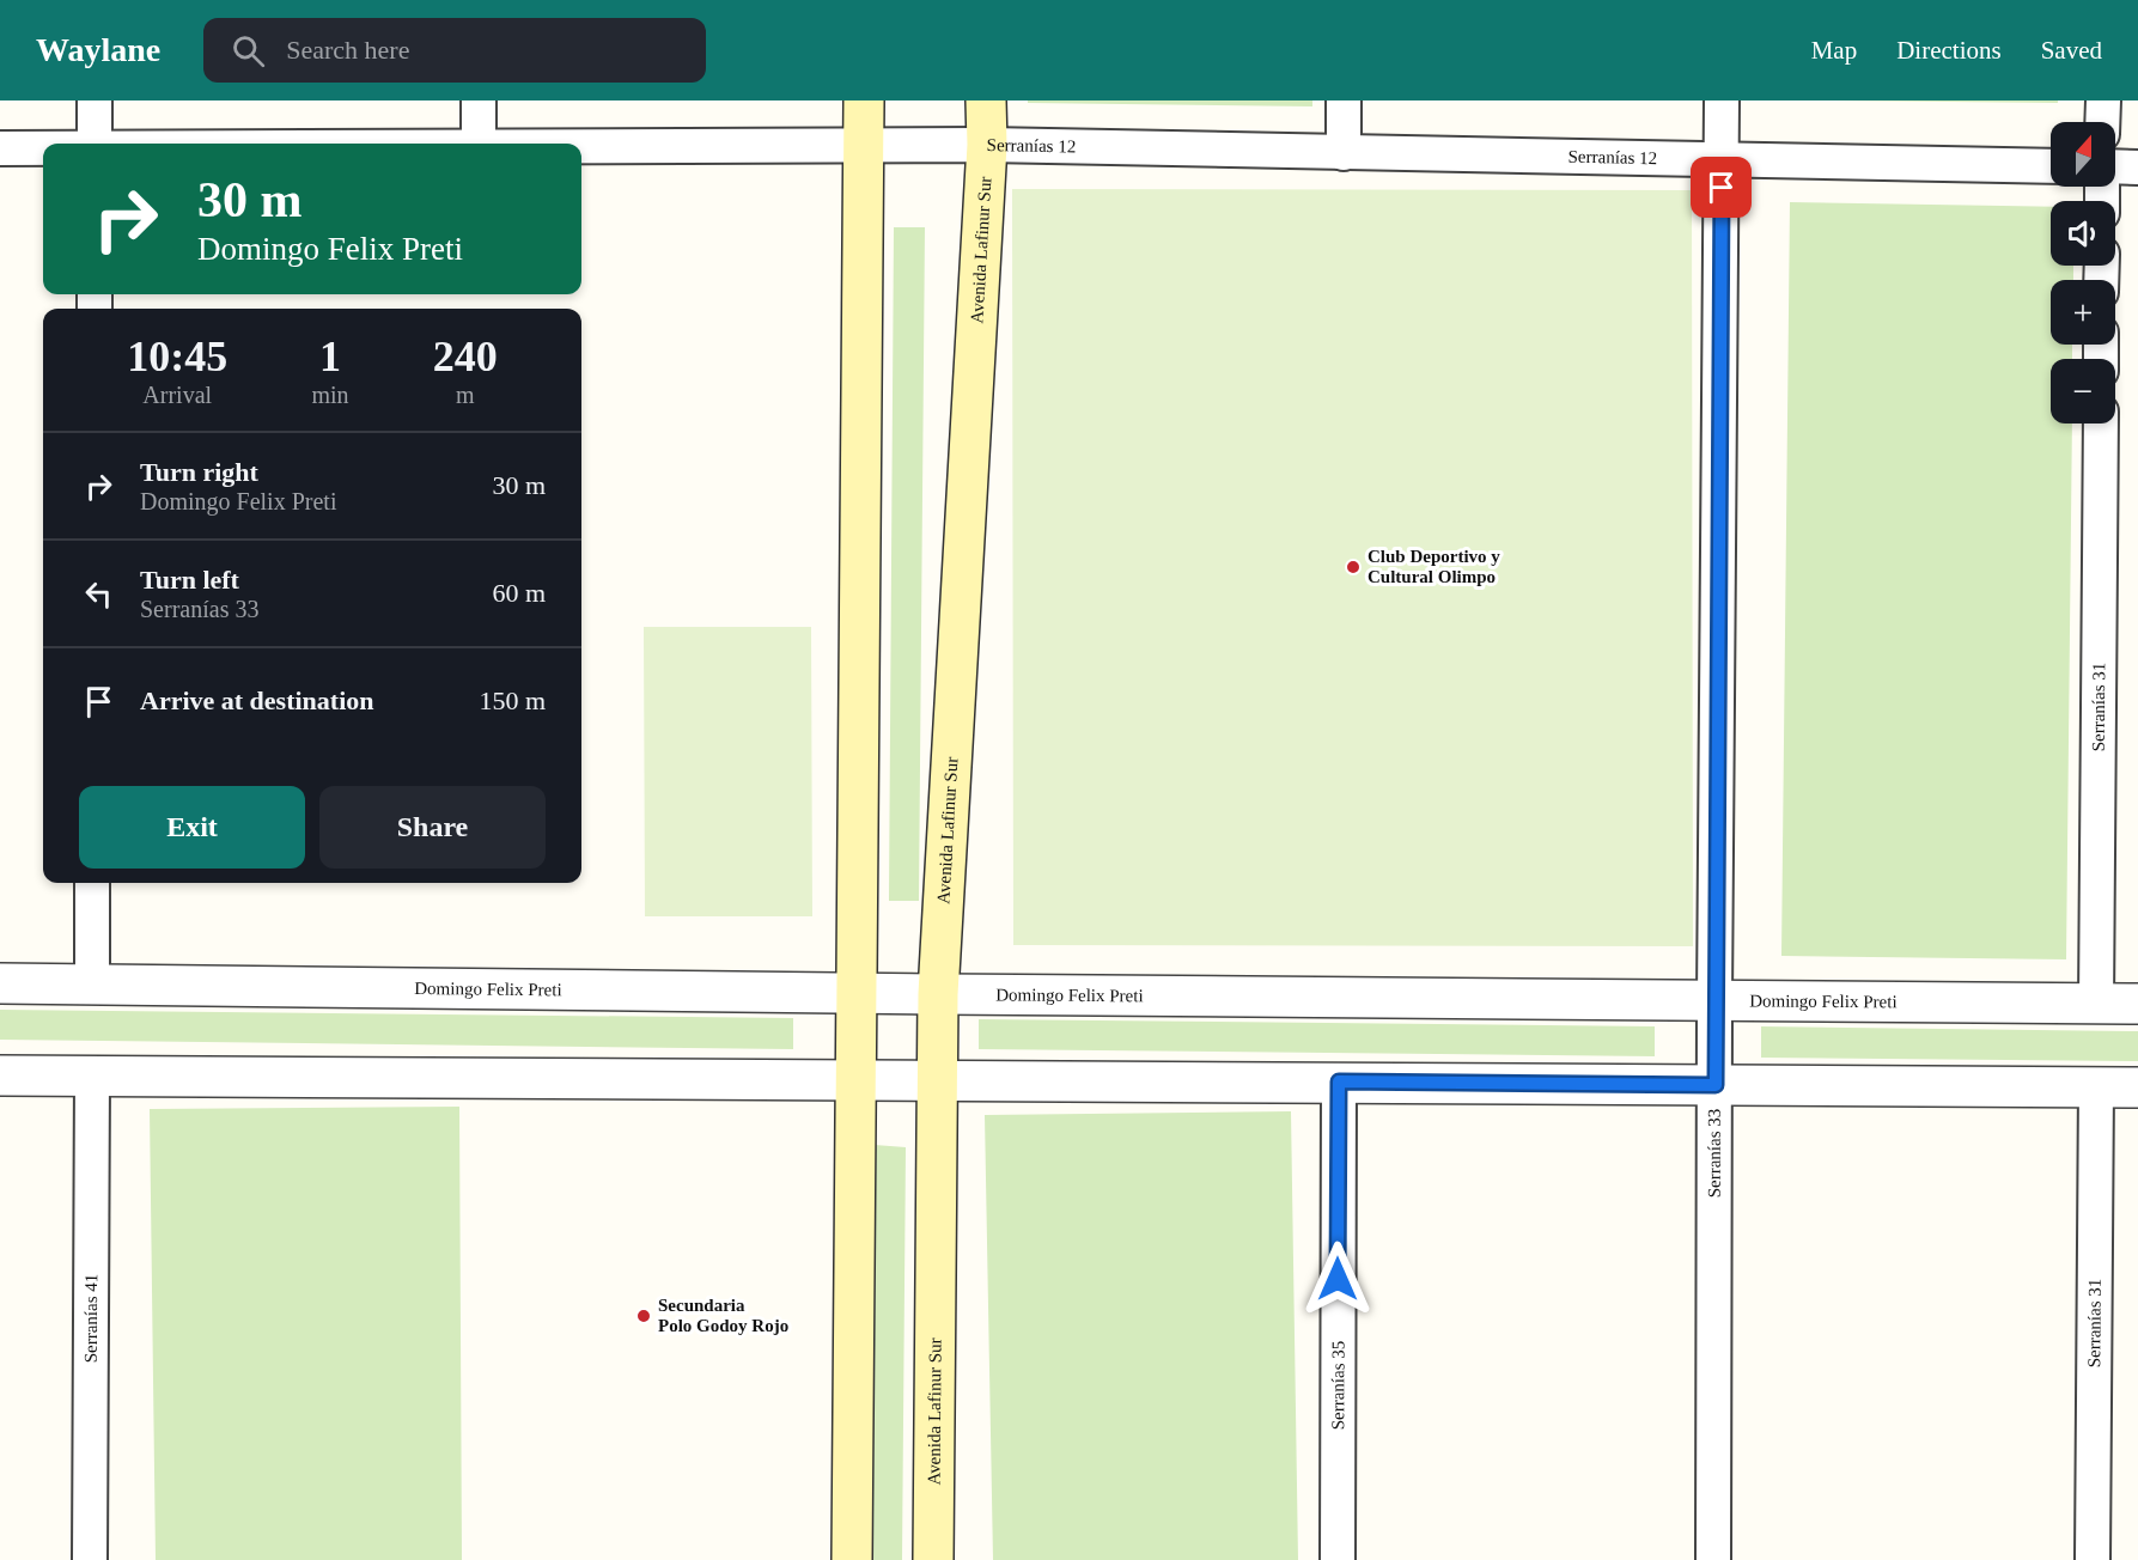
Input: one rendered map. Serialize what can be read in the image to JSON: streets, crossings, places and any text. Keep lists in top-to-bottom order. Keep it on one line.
{"streets":{"main road":["Avenida Lafinur Sur"],"street":["Serranías 12","Serranías 31","Domingo Felix Preti","Serranías 33","Serranías 41","Serranías 35"]},"crossings":[["Serranías 12","Avenida Lafinur Sur"],["Serranías 12","Serranías 33"],["Avenida Lafinur Sur","Domingo Felix Preti"],["Serranías 31","Domingo Felix Preti"],["Domingo Felix Preti","Serranías 33"]],"places":["Club Deportivo y Cultural Olimpo","Secundaria Polo Godoy Rojo"],"north":"top","page":{"header":"Waylane","search":"Search here","nav":["Map","Directions","Saved"],"map_buttons":["+","−"],"turn":["30 m","Domingo Felix Preti"],"eta":["10:45","Arrival","1","min","240","m"],"list":[{"name":"Turn right","note":"Domingo Felix Preti","value":"30 m"},{"name":"Turn left","note":"Serranías 33","value":"60 m"},{"name":"Arrive at destination","value":"150 m"}],"buttons":["Exit","Share"]}}
